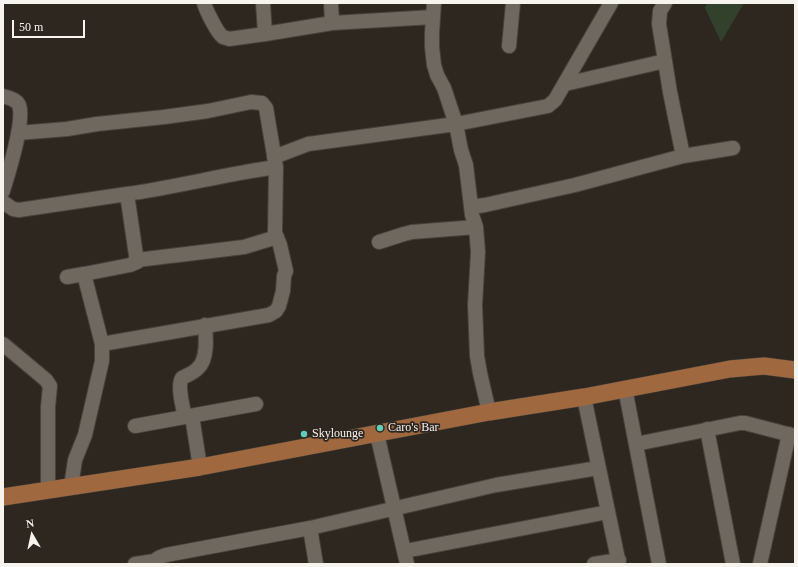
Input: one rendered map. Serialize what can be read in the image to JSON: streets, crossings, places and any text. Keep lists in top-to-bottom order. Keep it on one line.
{"places":["Caro's Bar","Skylounge"],"scale_bar":"50 m","north":"top"}
